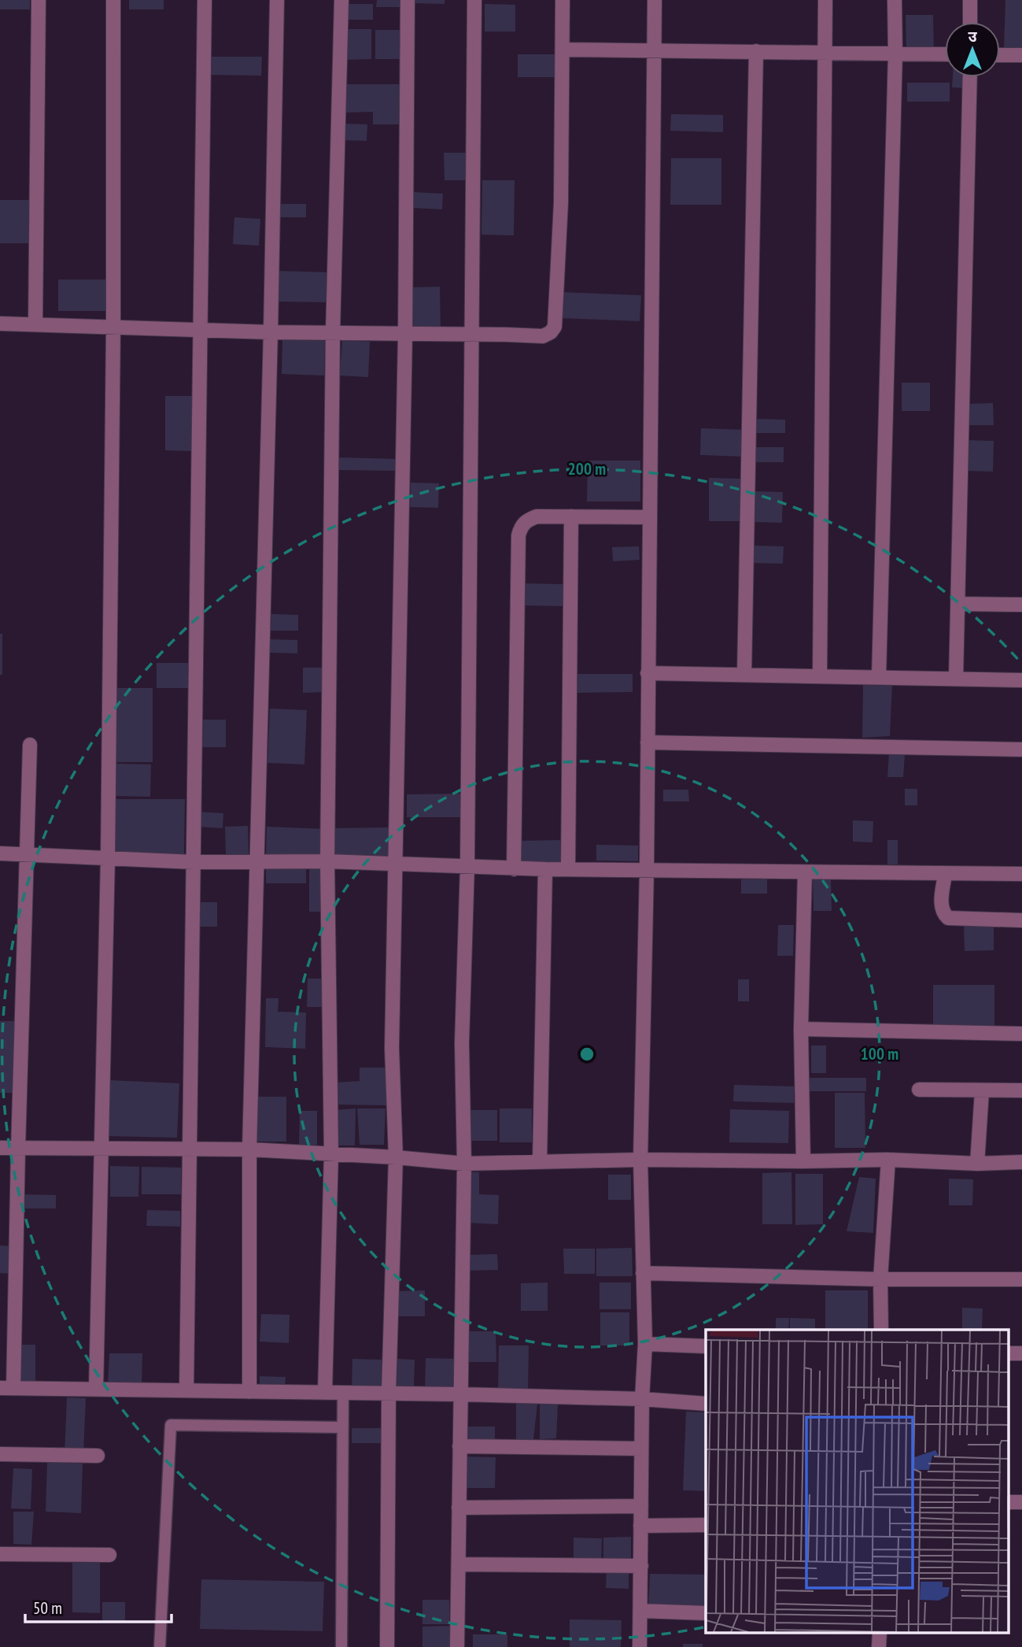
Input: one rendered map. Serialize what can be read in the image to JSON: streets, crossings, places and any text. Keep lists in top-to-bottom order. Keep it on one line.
{"scale_bar":"50 m","north":"top","rings":["200 m","100 m"]}
